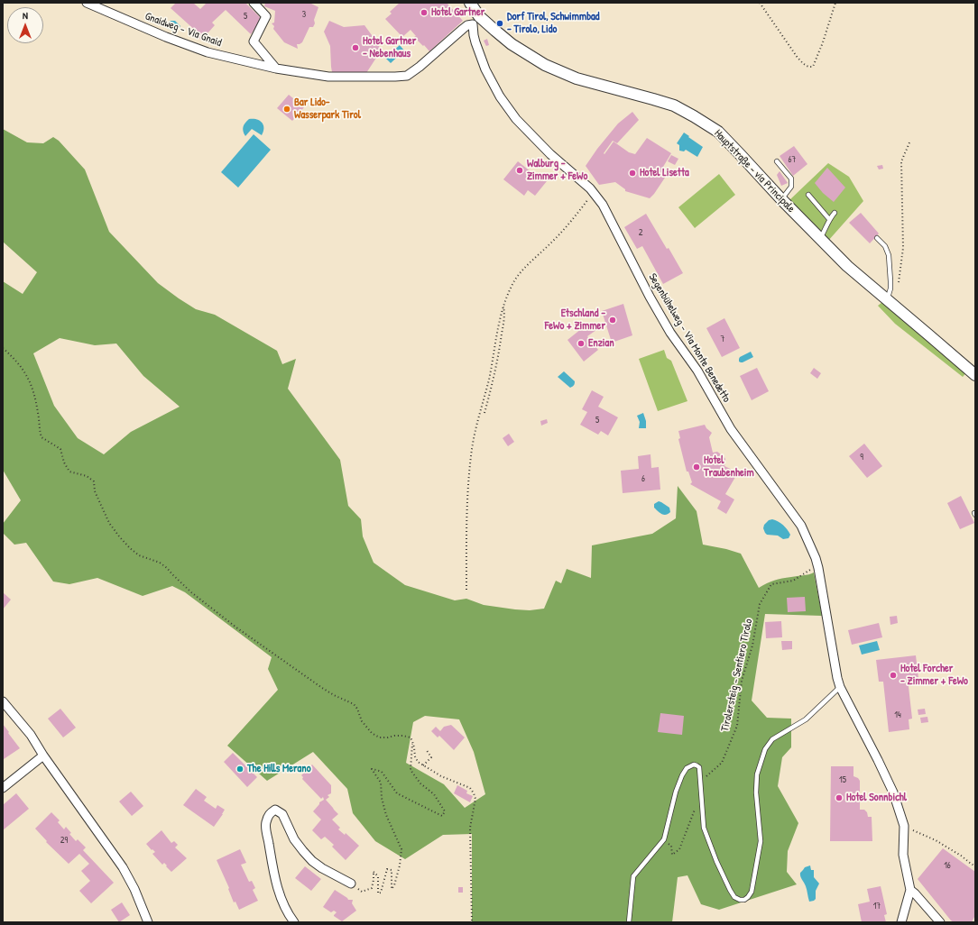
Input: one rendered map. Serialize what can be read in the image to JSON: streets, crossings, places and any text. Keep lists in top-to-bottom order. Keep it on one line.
{"streets":{"street":["Gnaidweg - Via Gnaid","Hauptstraße - via Principale","Segenbühelweg - Via Monte Benedetto"],"path":["Tirolersteig - Sentiero Tirolo"]},"crossings":[["Gnaidweg - Via Gnaid","Hauptstraße - via Principale"],["Gnaidweg - Via Gnaid","Segenbühelweg - Via Monte Benedetto"],["Hauptstraße - via Principale","Segenbühelweg - Via Monte Benedetto"],["Segenbühelweg - Via Monte Benedetto","Tirolersteig - Sentiero Tirolo"]],"places":["Hotel Gartner","Dorf Tirol, Schwimmbad - Tirolo, Lido","Hotel Gartner - Nebenhaus","Bar Lido- Wasserpark Tirol","Walburg - Zimmer + FeWo","Hotel Lisetta","Etschland - FeWo + Zimmer","Enzian","Hotel Traubenheim","Hotel Forcher - Zimmer + FeWo","The Hills Merano","Hotel Sonnbichl"],"house_numbers":["3","5","67","2","7","5","9","6","14","15","29","16","17"],"north":"top"}
